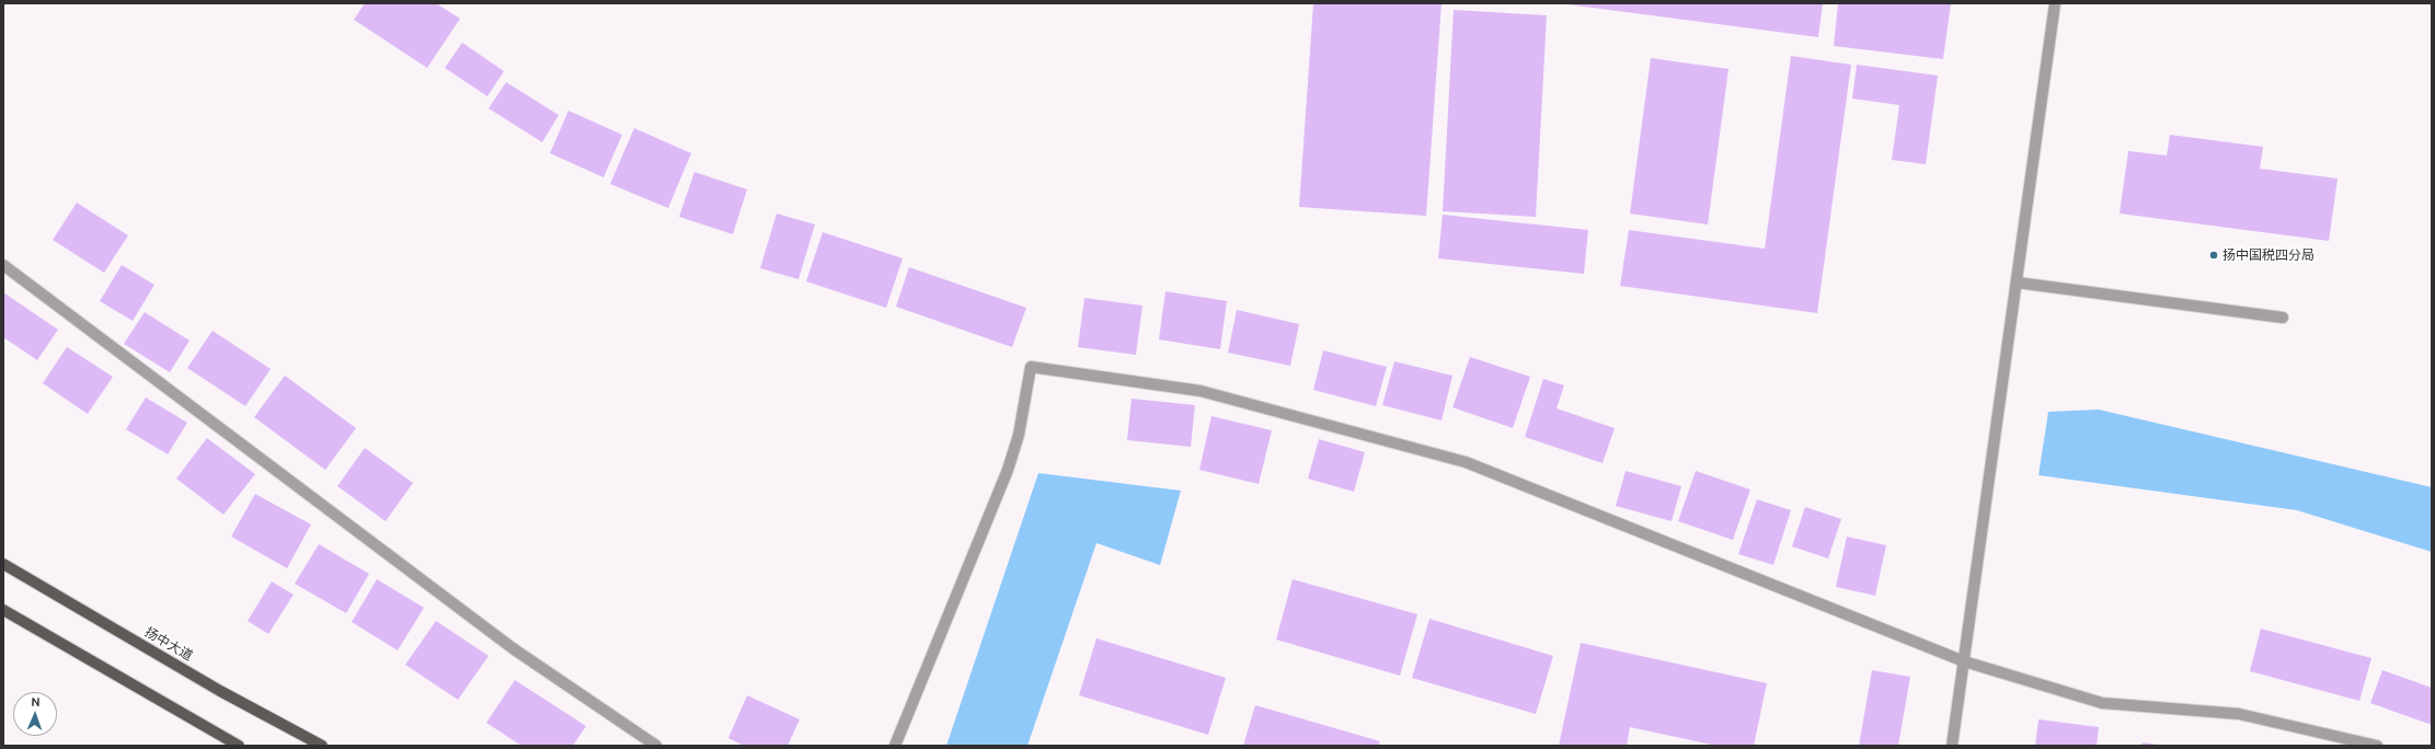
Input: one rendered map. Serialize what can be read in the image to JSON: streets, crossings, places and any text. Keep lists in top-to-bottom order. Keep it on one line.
{"streets":{"main road":["扬中大道"]},"places":["扬中国税四分局"],"north":"top"}
